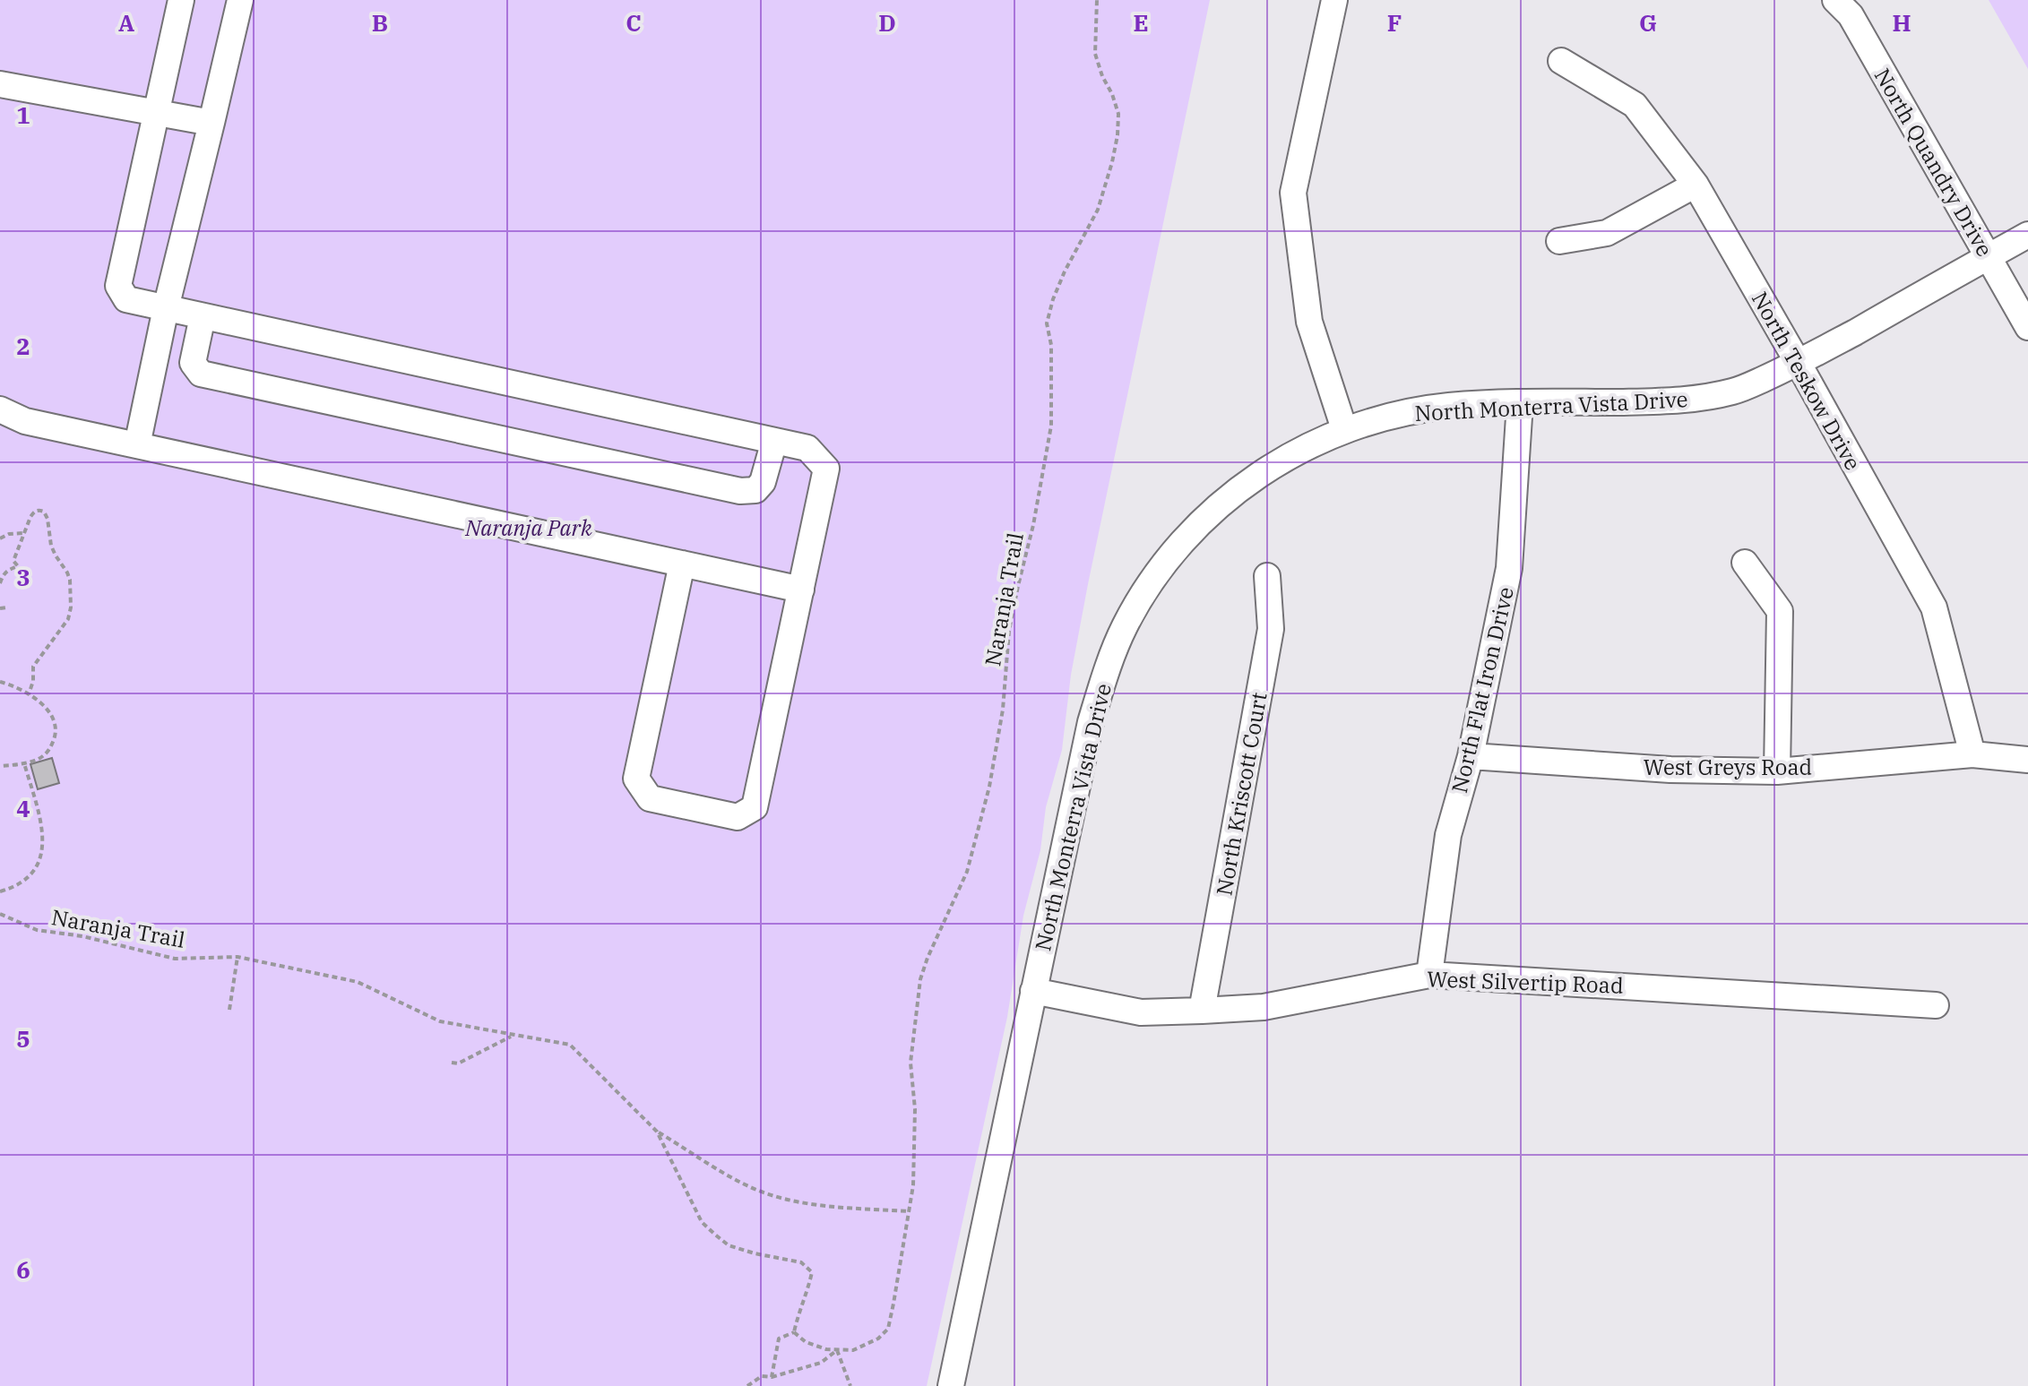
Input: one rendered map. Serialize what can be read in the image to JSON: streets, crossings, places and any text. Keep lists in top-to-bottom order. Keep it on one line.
{"streets":{"street":["North Quandry Drive","North Teskow Drive","North Monterra Vista Drive","North Flat Iron Drive","West Greys Road","North Kriscott Court","West Silvertip Road"],"path":["Naranja Trail"]},"crossings":[["North Quandry Drive","North Monterra Vista Drive"],["North Teskow Drive","North Monterra Vista Drive"],["North Teskow Drive","West Greys Road"],["North Monterra Vista Drive","North Flat Iron Drive"],["North Monterra Vista Drive","West Silvertip Road"],["North Flat Iron Drive","West Greys Road"],["North Flat Iron Drive","West Silvertip Road"],["North Kriscott Court","West Silvertip Road"]],"parks":["Naranja Park"],"grid":{"columns":["A","B","C","D","E","F","G","H"],"rows":["1","2","3","4","5","6"]}}
